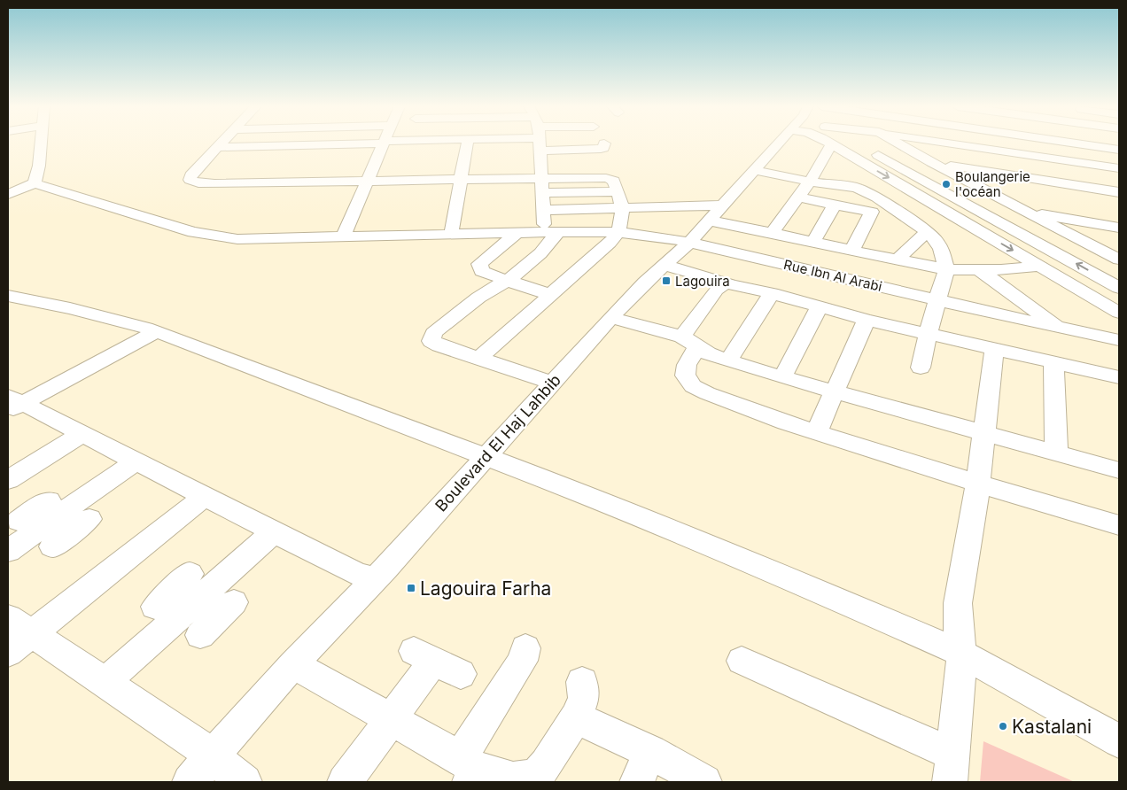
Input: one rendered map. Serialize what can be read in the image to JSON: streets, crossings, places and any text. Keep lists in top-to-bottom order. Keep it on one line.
{"streets":{"street":["Rue Ibn Al Arabi","Boulevard El Haj Lahbib"]},"crossings":[["Rue Ibn Al Arabi","Boulevard El Haj Lahbib"]],"places":{"other":["Boulangerie l'océan","Kastalani"],"transit":["Lagouira","Lagouira Farha"]}}
